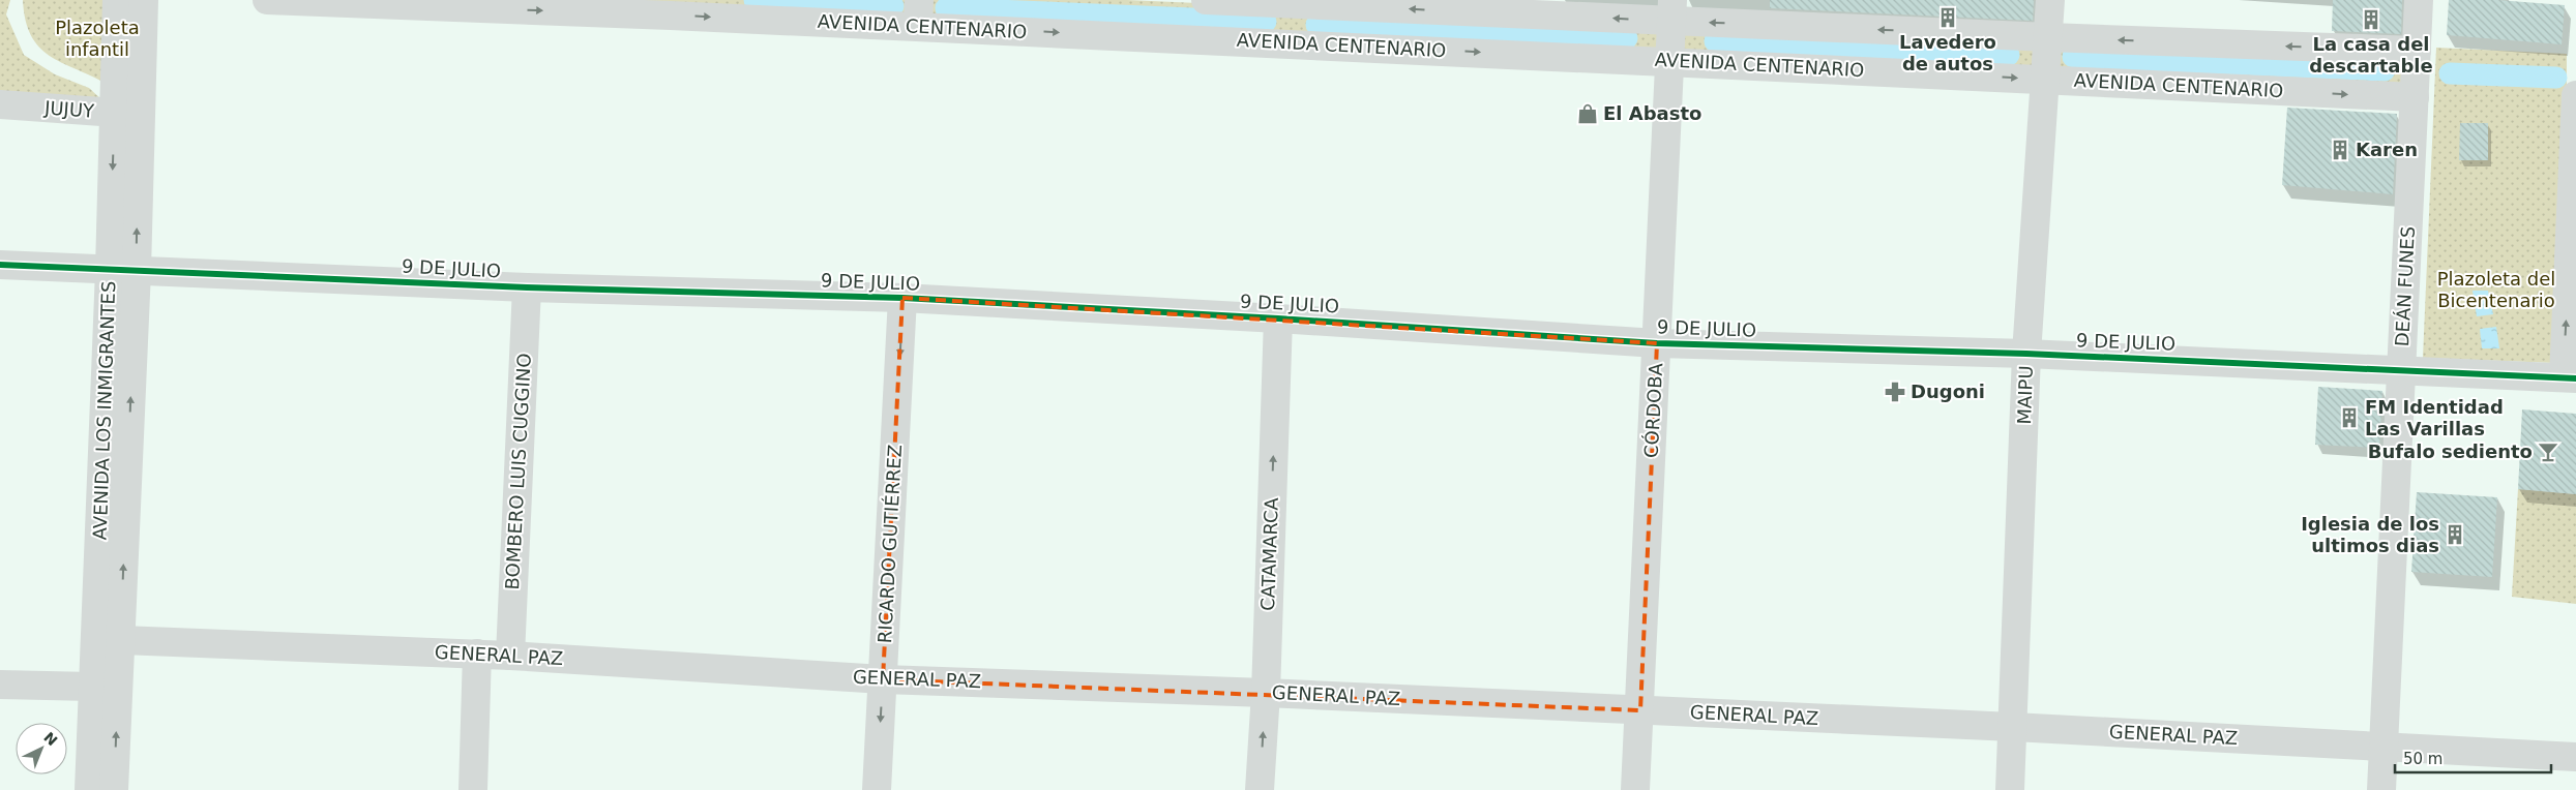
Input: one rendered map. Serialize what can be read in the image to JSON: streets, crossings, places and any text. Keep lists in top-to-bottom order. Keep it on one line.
{"streets":{"street":["AVENIDA CENTENARIO","JUJUY","9 DE JULIO","DEÁN FUNES","MAIPU","AVENIDA LOS INMIGRANTES","CÓRDOBA","BOMBERO LUIS CUGGINO","RICARDO GUTIÉRREZ","CATAMARCA","GENERAL PAZ"]},"crossings":[["AVENIDA CENTENARIO","DEÁN FUNES"],["AVENIDA CENTENARIO","MAIPU"],["AVENIDA CENTENARIO","CÓRDOBA"],["JUJUY","AVENIDA LOS INMIGRANTES"],["9 DE JULIO","DEÁN FUNES"],["9 DE JULIO","MAIPU"],["9 DE JULIO","AVENIDA LOS INMIGRANTES"],["9 DE JULIO","CÓRDOBA"],["9 DE JULIO","BOMBERO LUIS CUGGINO"],["9 DE JULIO","RICARDO GUTIÉRREZ"],["9 DE JULIO","CATAMARCA"],["DEÁN FUNES","GENERAL PAZ"],["MAIPU","GENERAL PAZ"],["AVENIDA LOS INMIGRANTES","GENERAL PAZ"],["CÓRDOBA","GENERAL PAZ"],["BOMBERO LUIS CUGGINO","GENERAL PAZ"],["RICARDO GUTIÉRREZ","GENERAL PAZ"],["CATAMARCA","GENERAL PAZ"]],"one_way":["RICARDO GUTIÉRREZ","CATAMARCA"],"parks":["Plazoleta infantil","Plazoleta del Bicentenario"],"places":{"building":["Lavedero de autos","La casa del descartable","Karen","FM Identidad Las Varillas","Iglesia de los ultimos dias"],"shop":["El Abasto"],"pharmacy":["Dugoni"],"bar":["Bufalo sediento"]},"scale_bar":"50 m","north":"top right"}
